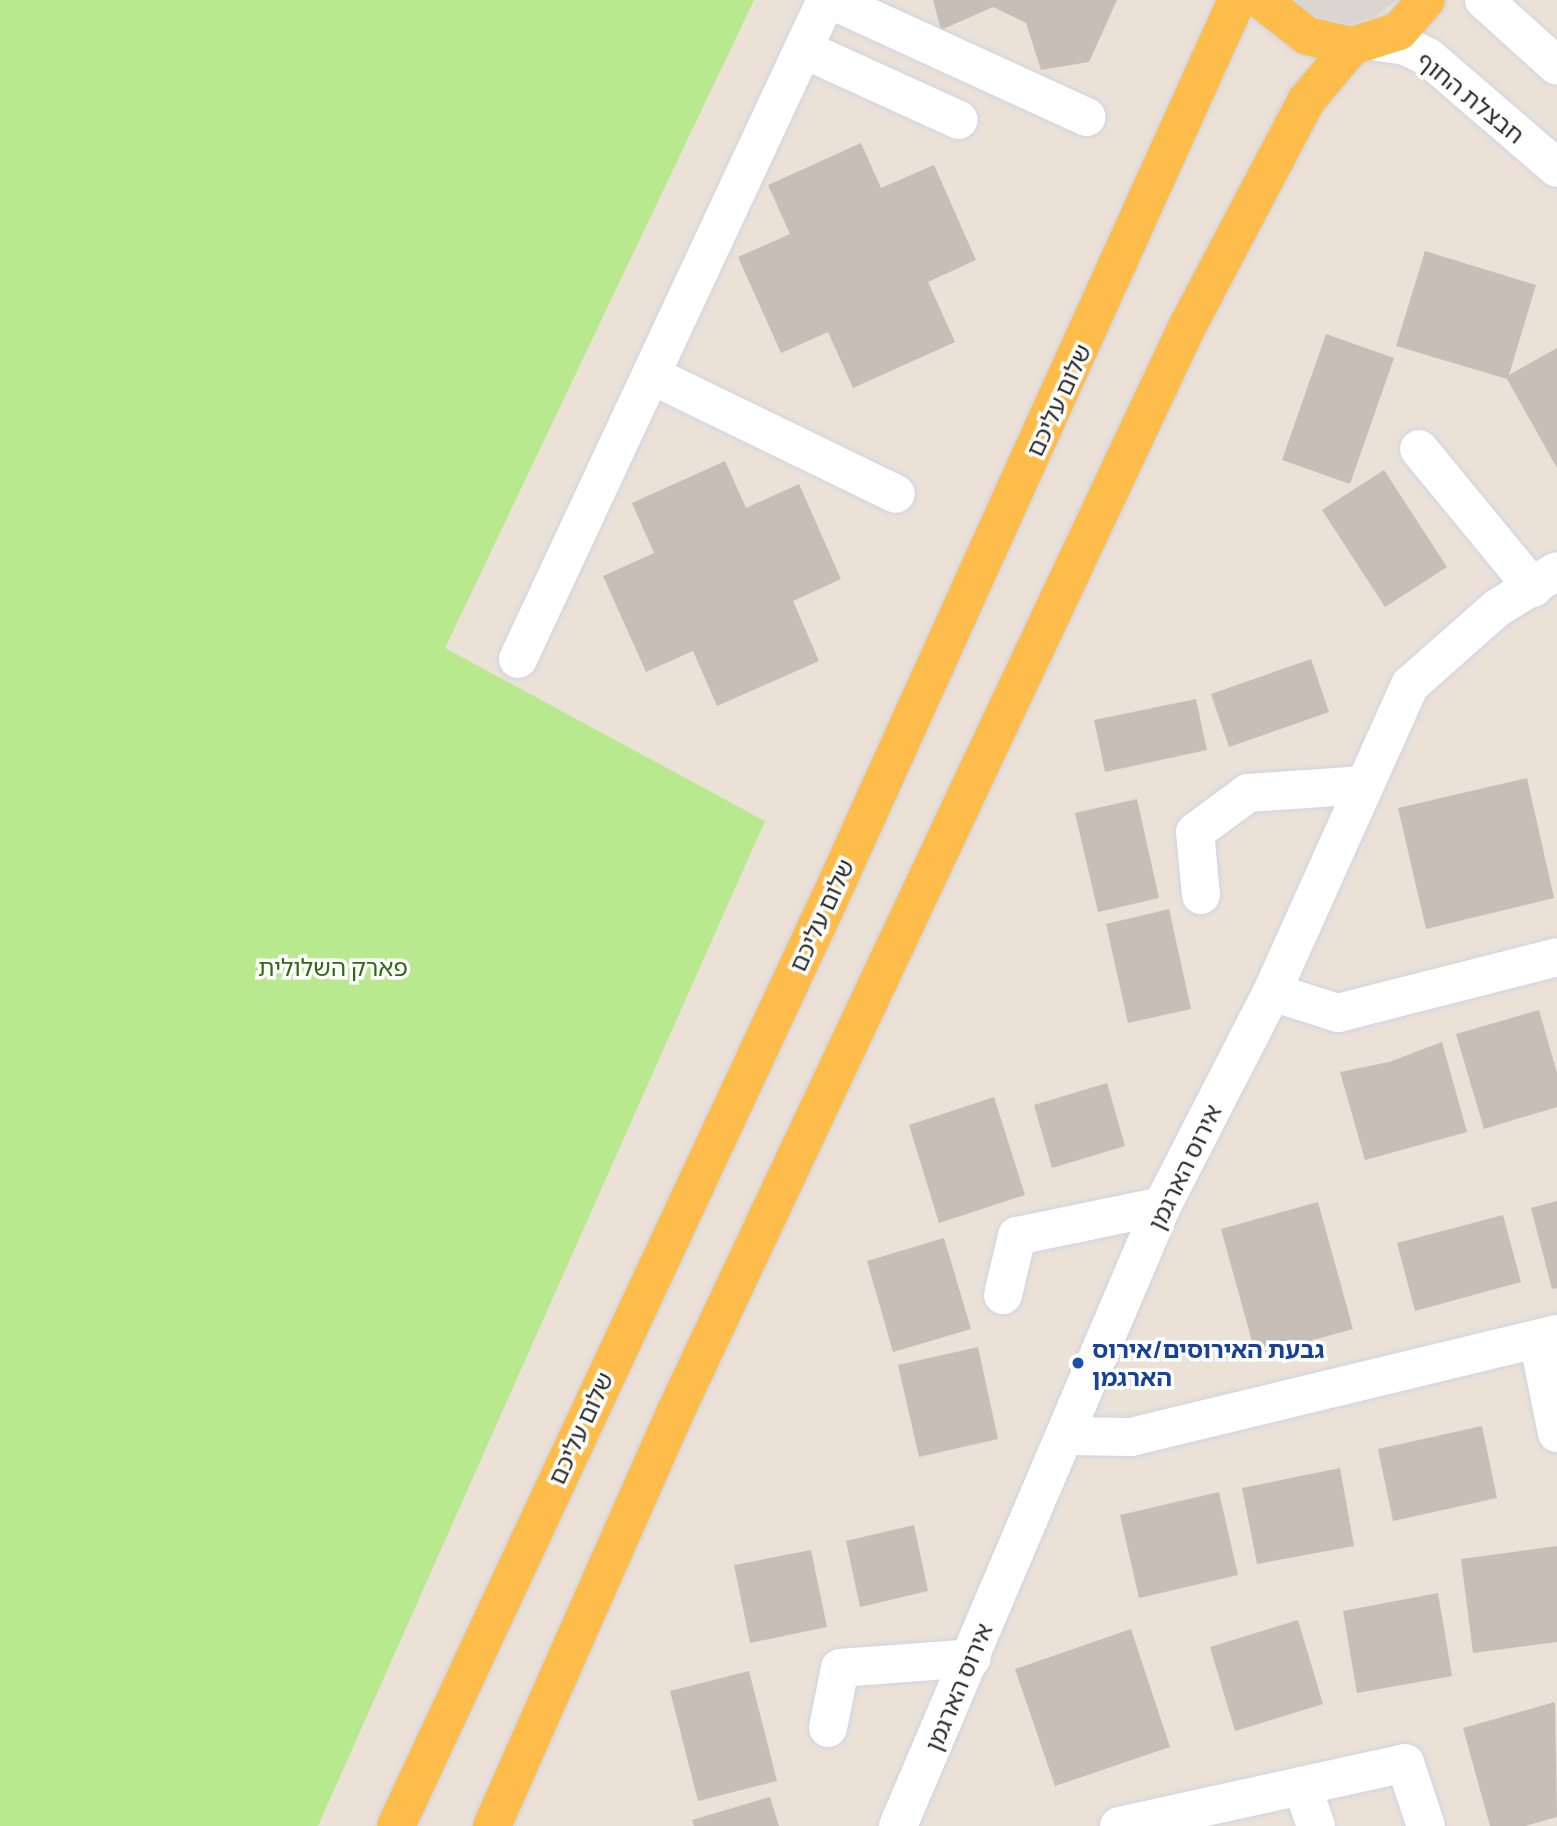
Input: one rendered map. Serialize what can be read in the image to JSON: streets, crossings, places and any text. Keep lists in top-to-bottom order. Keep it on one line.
{"streets":{"main road":["שלום עליכם"],"street":["חבצלת החוף","אירוס הארגמן"]},"parks":["פארק השלולית"],"places":["גבעת האירוסים/אירוס הארגמן"]}
